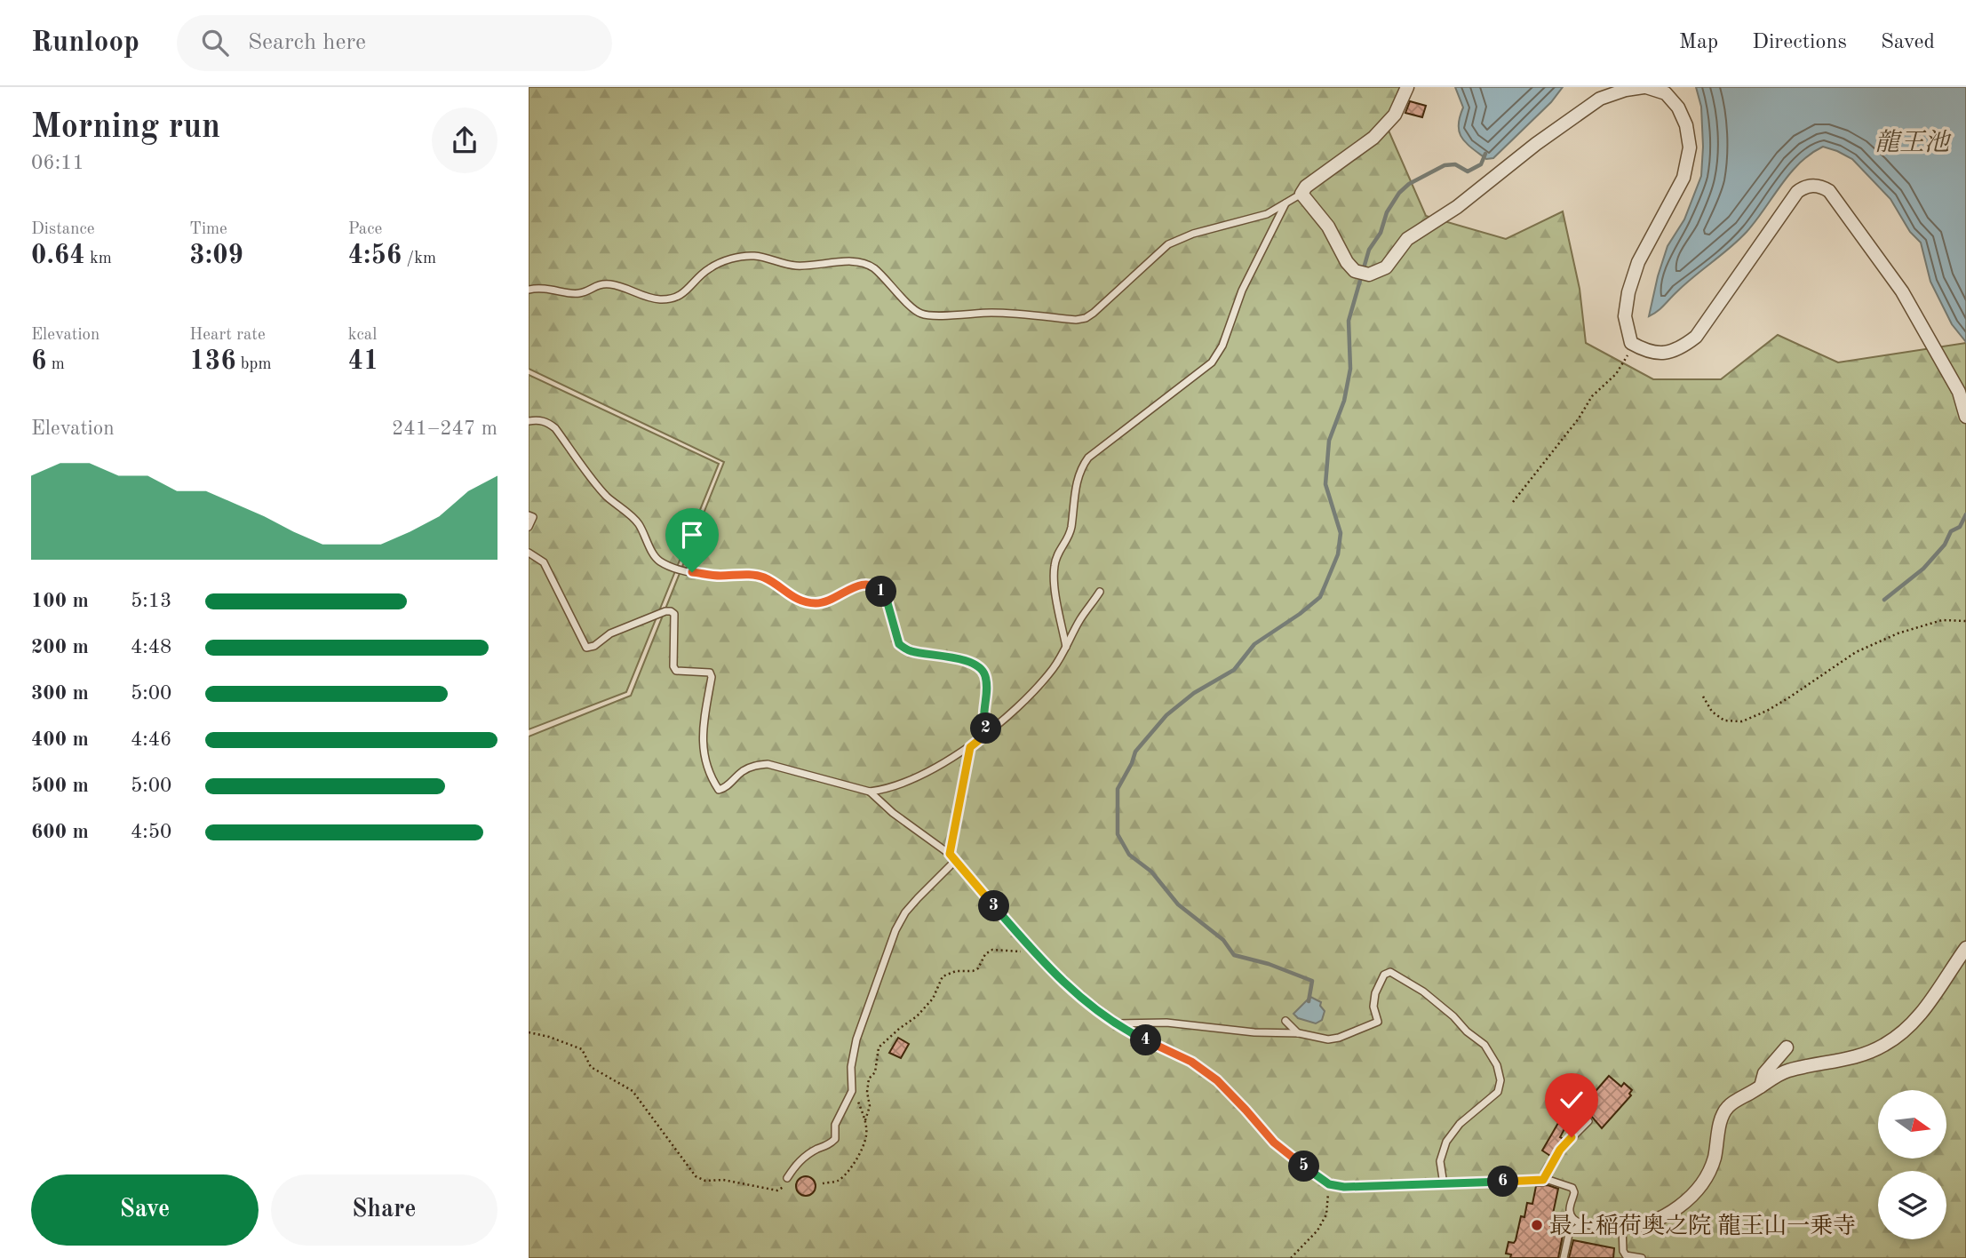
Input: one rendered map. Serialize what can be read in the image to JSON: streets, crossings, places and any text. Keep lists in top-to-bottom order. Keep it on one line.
{"water":["龍王池"],"places":["最上稲荷奥之院 龍王山一乗寺"],"north":"right","page":{"header":"Runloop","search":"Search here","nav":["Map","Directions","Saved"],"heading":["Morning run","06:11"],"stats":[["Distance","0.64 km"],["Time","3:09"],["Pace","4:56 /km"],["Elevation","6 m"],["Heart rate","136 bpm"],["kcal","41"]],"chart":["Elevation","241–247 m"],"pins":["1","2","3","4","5","6"],"list":[{"name":"100 m","note":"5:13"},{"name":"200 m","note":"4:48"},{"name":"300 m","note":"5:00"},{"name":"400 m","note":"4:46"},{"name":"500 m","note":"5:00"},{"name":"600 m","note":"4:50"}],"buttons":["Save","Share"]}}
